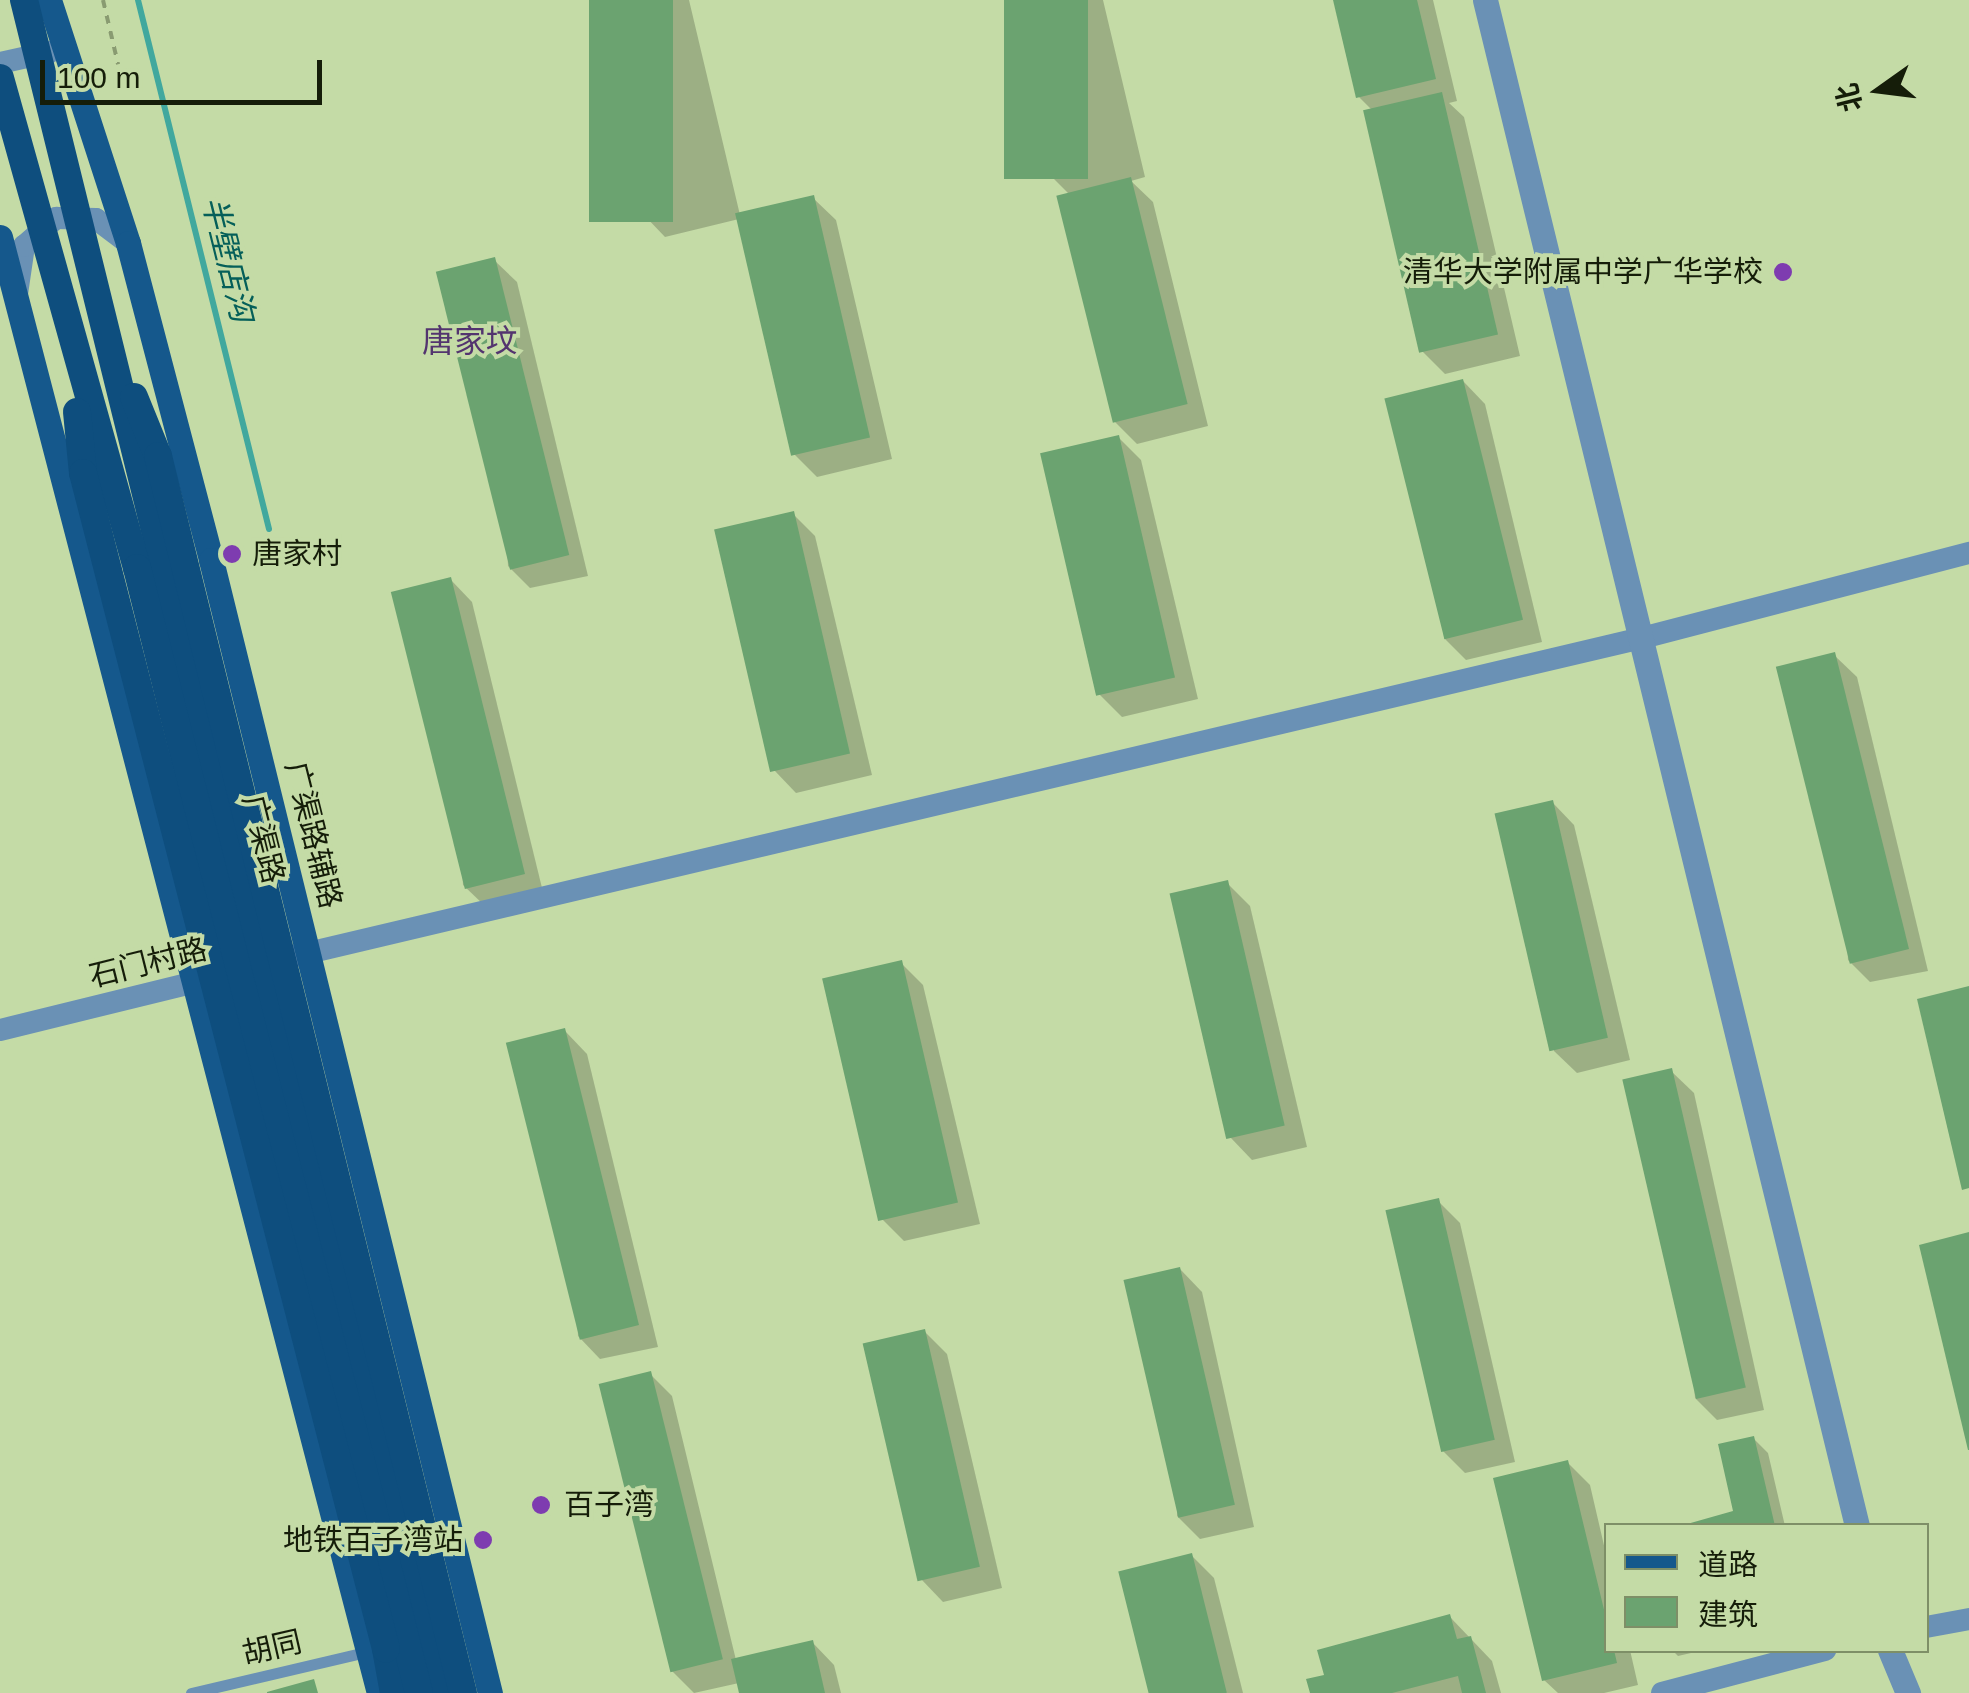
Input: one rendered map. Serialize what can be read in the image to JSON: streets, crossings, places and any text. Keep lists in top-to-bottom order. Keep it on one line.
{"streets":{"highway":["广渠路"],"main road":["广渠路辅路"],"street":["石门村路"],"lane":["胡同"]},"crossings":[["广渠路辅路","石门村路"]],"districts":["唐家坟"],"water":["半壁店沟"],"places":["清华大学附属中学广华学校","唐家村","百子湾","地铁百子湾站"],"legend":["道路","建筑"],"scale_bar":"100 m","north":"left"}
